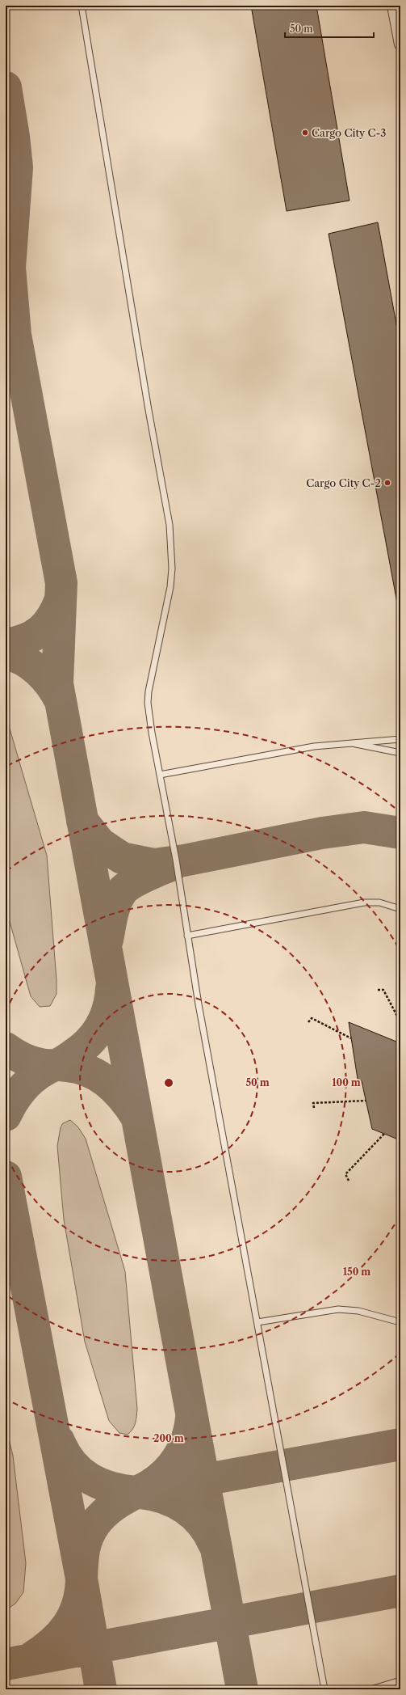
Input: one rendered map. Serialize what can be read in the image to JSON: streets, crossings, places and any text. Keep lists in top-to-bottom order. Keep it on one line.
{"places":["Cargo City C-3","Cargo City C-2"],"scale_bar":"50 m","rings":["50 m","100 m","150 m","200 m"]}
